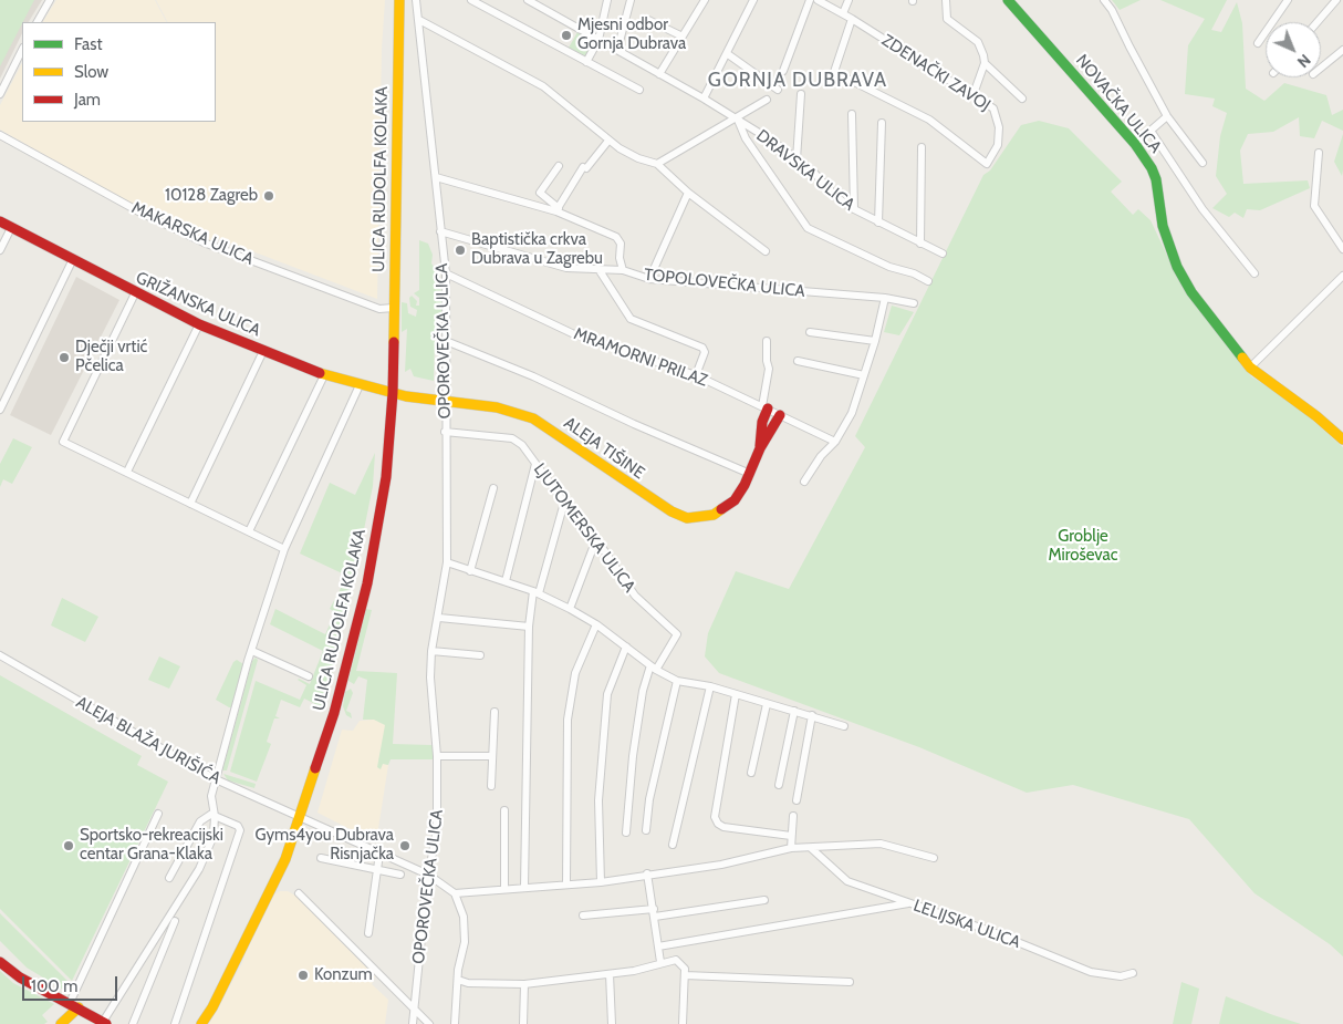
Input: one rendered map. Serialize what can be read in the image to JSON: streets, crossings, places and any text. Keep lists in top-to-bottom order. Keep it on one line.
{"streets":{"street":["ZDENAČKI ZAVOJ","NOVAČKA ULICA","DRAVSKA ULICA","ULICA RUDOLFA KOLAKA","MAKARSKA ULICA","TOPOLOVEČKA ULICA","GRIŽANSKA ULICA","OPOROVEČKA ULICA","MRAMORNI PRILAZ","ALEJA TIŠINE","LJUTOMERSKA ULICA","ALEJA BLAŽA JURIŠIĆA","LELIJSKA ULICA"]},"crossings":[["ULICA RUDOLFA KOLAKA","MAKARSKA ULICA"],["ULICA RUDOLFA KOLAKA","GRIŽANSKA ULICA"],["ULICA RUDOLFA KOLAKA","ALEJA TIŠINE"],["ULICA RUDOLFA KOLAKA","ALEJA BLAŽA JURIŠIĆA"],["TOPOLOVEČKA ULICA","OPOROVEČKA ULICA"],["GRIŽANSKA ULICA","ALEJA TIŠINE"],["OPOROVEČKA ULICA","MRAMORNI PRILAZ"],["OPOROVEČKA ULICA","ALEJA TIŠINE"],["OPOROVEČKA ULICA","LJUTOMERSKA ULICA"],["OPOROVEČKA ULICA","ALEJA BLAŽA JURIŠIĆA"],["MRAMORNI PRILAZ","ALEJA TIŠINE"]],"districts":["GORNJA DUBRAVA"],"parks":["Groblje Miroševac"],"places":["Mjesni odbor Gornja Dubrava","10128 Zagreb","Baptistička crkva Dubrava u Zagrebu","Dječji vrtić Pčelica","Sportsko-rekreacijski centar Grana-Klaka","Gyms4you Dubrava Risnjačka","Konzum"],"legend":["Fast","Slow","Jam"],"scale_bar":"100 m","north":"bottom right"}
